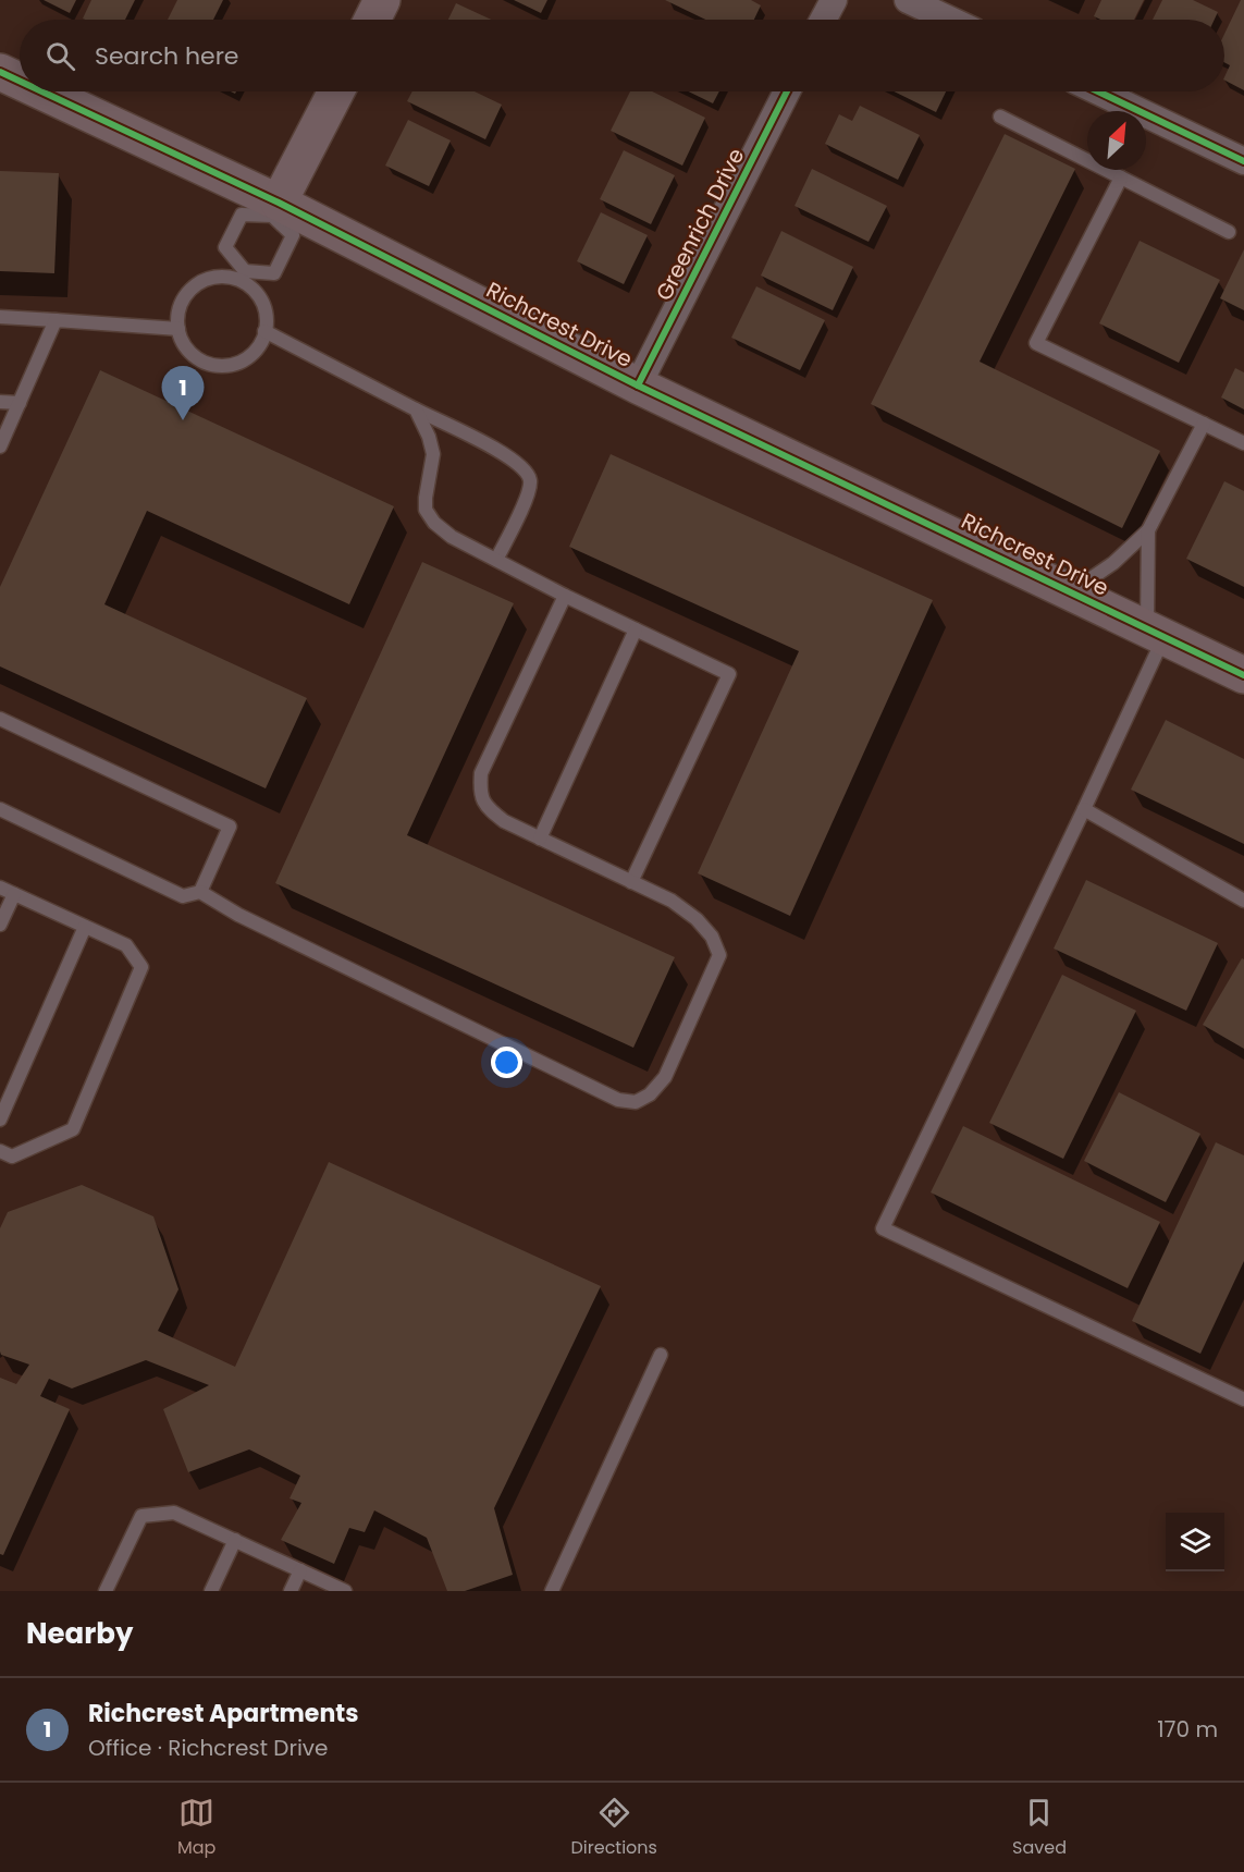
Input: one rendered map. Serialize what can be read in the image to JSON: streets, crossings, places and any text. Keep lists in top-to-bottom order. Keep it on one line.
{"streets":{"street":["Greenrich Drive","Richcrest Drive"]},"crossings":[["Greenrich Drive","Richcrest Drive"]],"north":"top right","page":{"search":"Search here","pins":"1","heading":"Nearby","list":[{"mark":"1","name":"Richcrest Apartments","note":"Office · Richcrest Drive","value":"170 m"}],"nav":["Map","Directions","Saved"]}}
